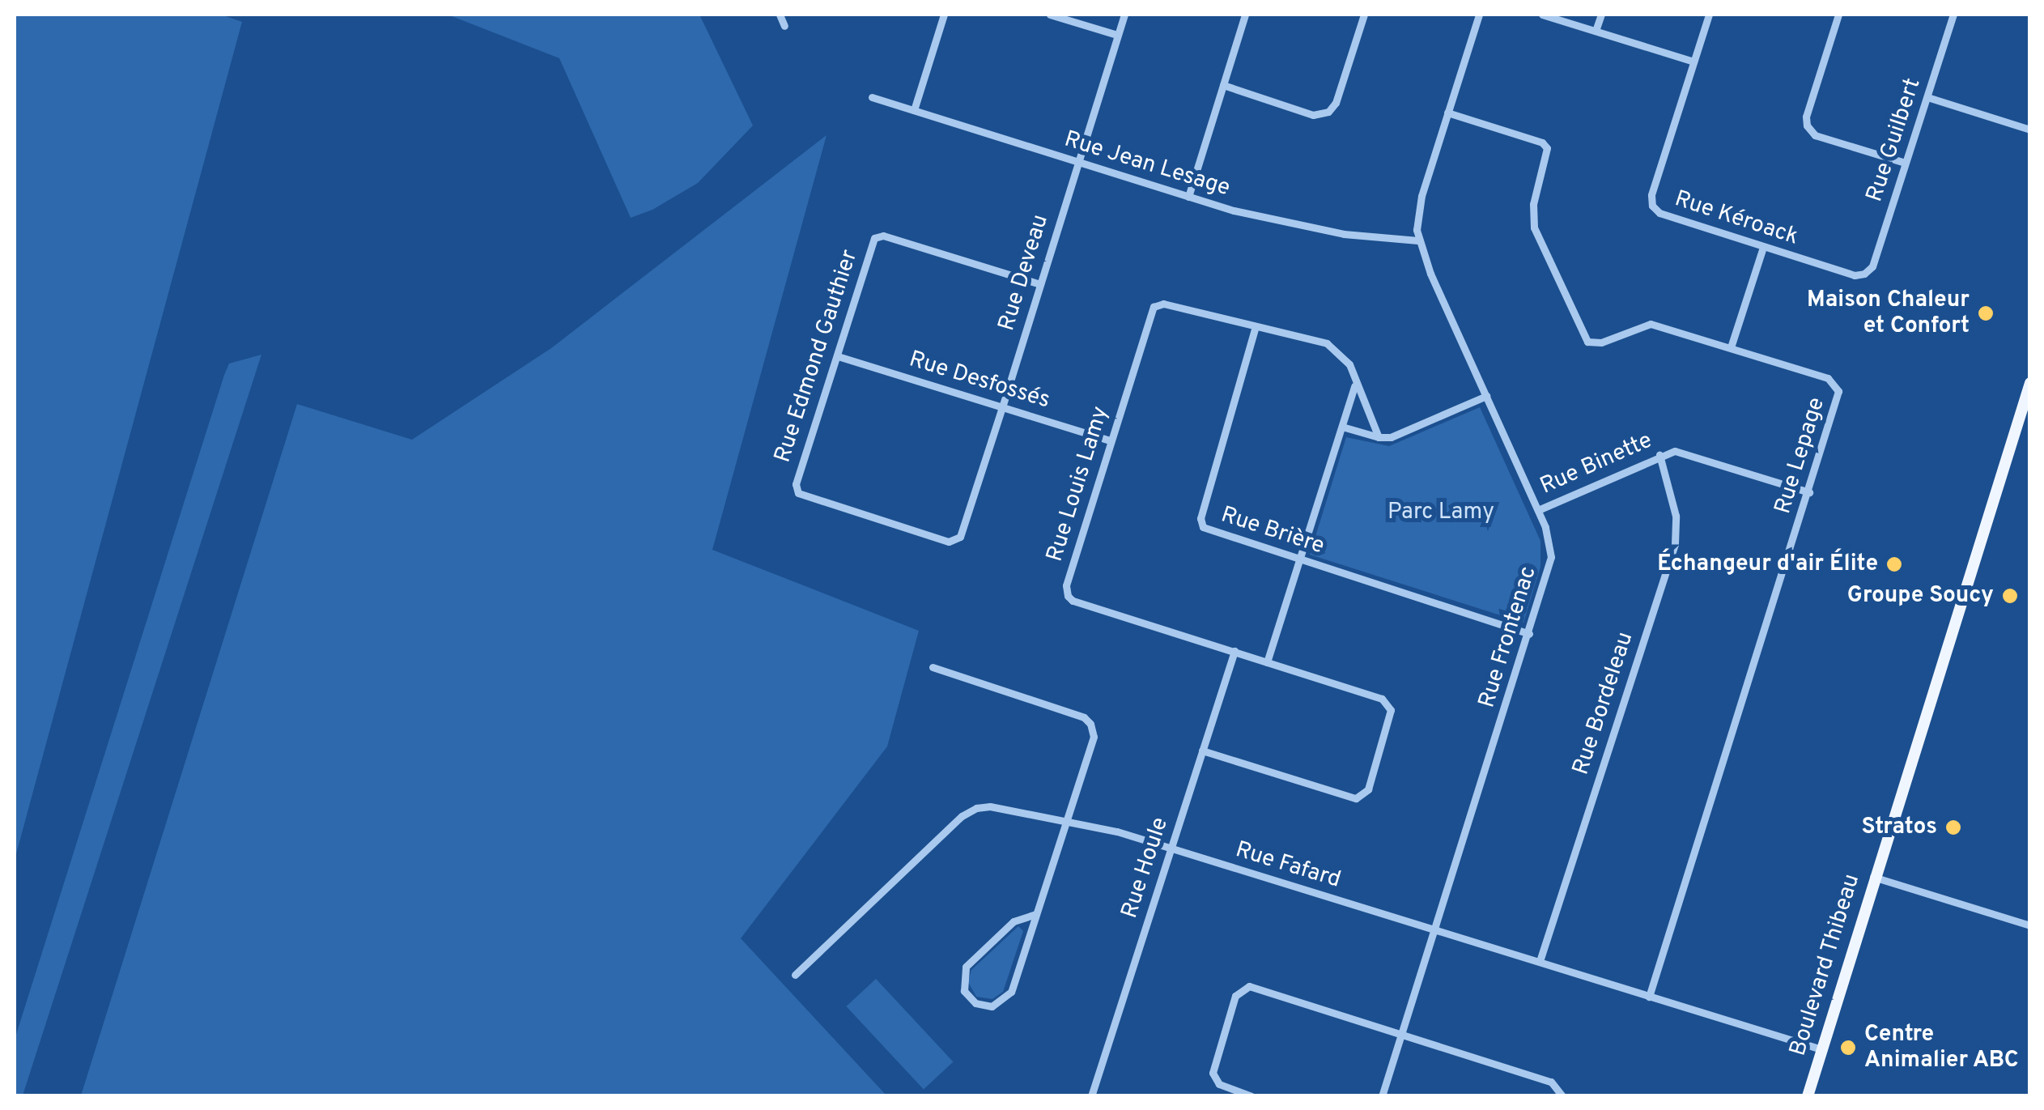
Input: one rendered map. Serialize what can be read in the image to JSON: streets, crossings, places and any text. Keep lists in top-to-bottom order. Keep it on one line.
{"streets":{"main road":["Boulevard Thibeau"],"street":["Rue Guilbert","Rue Jean Lesage","Rue Kéroack","Rue Deveau","Rue Edmond Gauthier","Rue Desfossés","Rue Lepage","Rue Binette","Rue Louis Lamy","Rue Brière","Rue Frontenac","Rue Bordeleau","Rue Fafard","Rue Houle"]},"crossings":[["Rue Guilbert","Rue Kéroack"],["Rue Jean Lesage","Rue Deveau"],["Rue Jean Lesage","Rue Frontenac"],["Rue Deveau","Rue Edmond Gauthier"],["Rue Deveau","Rue Desfossés"],["Rue Edmond Gauthier","Rue Desfossés"],["Rue Desfossés","Rue Louis Lamy"],["Rue Lepage","Rue Binette"],["Rue Lepage","Rue Frontenac"],["Rue Lepage","Rue Fafard"],["Rue Binette","Rue Frontenac"],["Rue Binette","Rue Bordeleau"],["Rue Louis Lamy","Rue Brière"],["Rue Louis Lamy","Rue Houle"],["Rue Brière","Rue Frontenac"],["Rue Frontenac","Rue Fafard"],["Rue Bordeleau","Rue Fafard"],["Rue Fafard","Rue Houle"],["Rue Fafard","Boulevard Thibeau"]],"parks":["Parc Lamy"],"places":["Maison Chaleur et Confort","Échangeur d'air Élite","Groupe Soucy","Stratos","Centre Animalier ABC"]}
